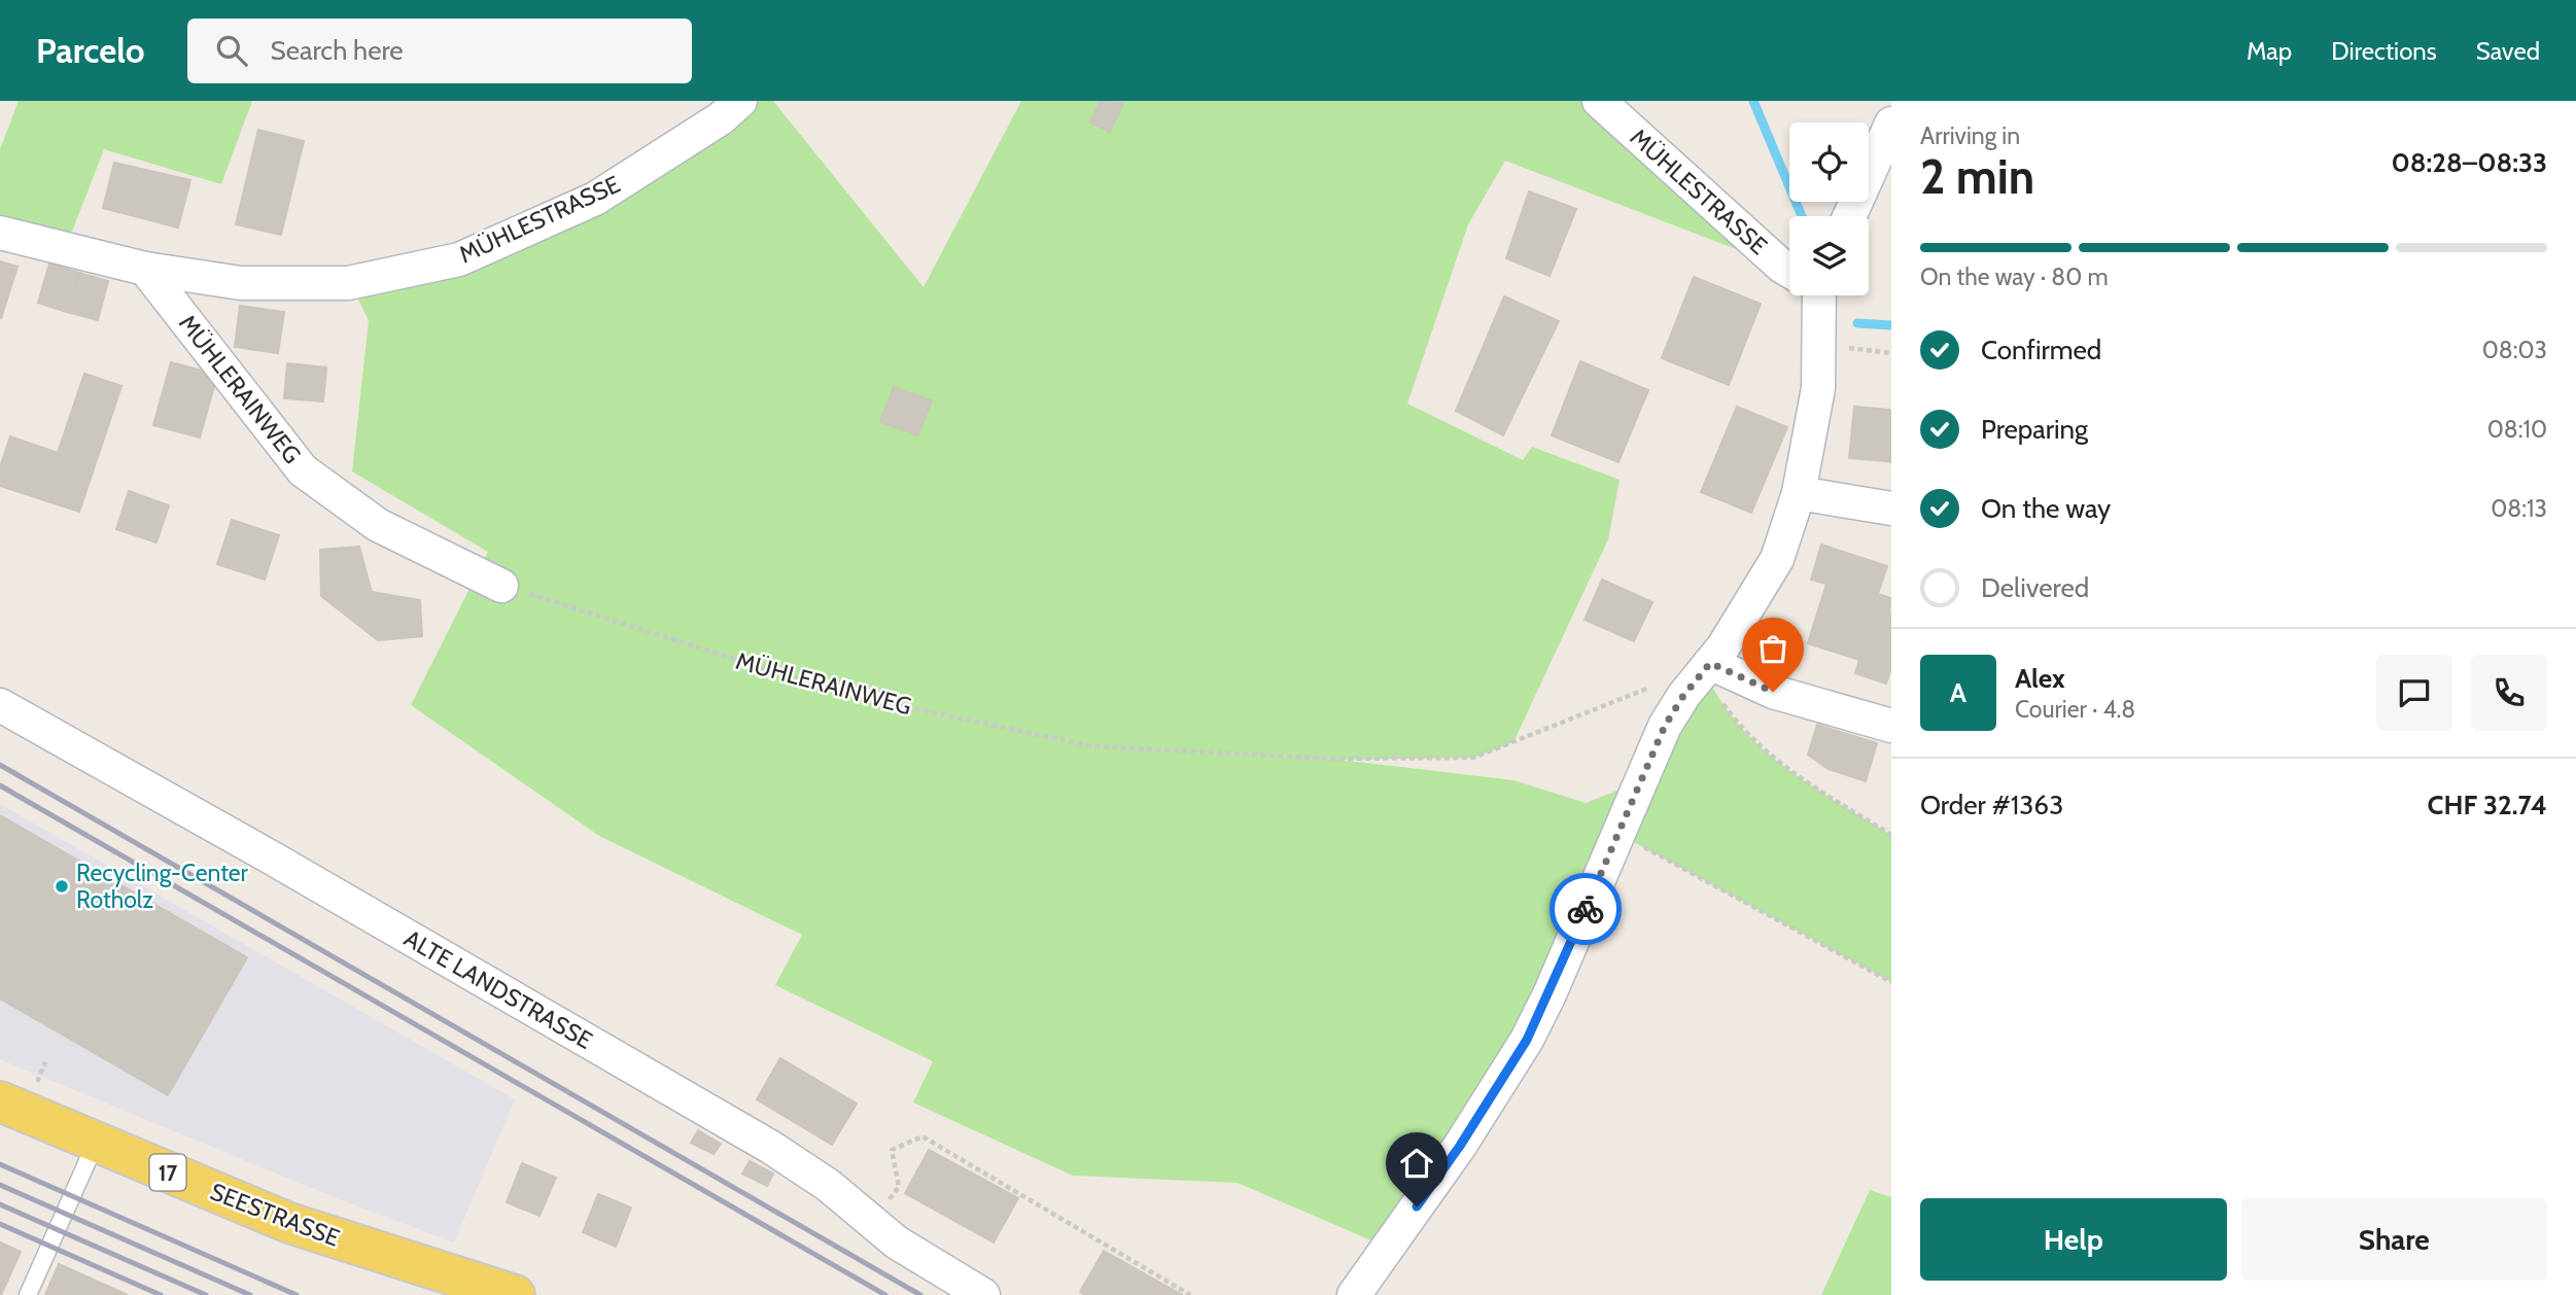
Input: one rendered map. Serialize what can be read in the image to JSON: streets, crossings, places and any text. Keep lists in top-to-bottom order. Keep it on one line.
{"streets":{"main road":["17","SEESTRASSE"],"street":["MÜHLESTRASSE","MÜHLERAINWEG","ALTE LANDSTRASSE"]},"crossings":[["MÜHLESTRASSE","MÜHLERAINWEG"]],"places":["Recycling-Center Rotholz"],"page":{"header":"Parcelo","search":"Search here","nav":["Map","Directions","Saved"],"heading":["2 min","Arriving in","08:28–08:33"],"panel":["Alex","Courier · 4.8","Order #1363","CHF 32.74"],"bar":"On the way · 80 m","list":[["Confirmed","08:03"],["Preparing","08:10"],["On the way","08:13"],"Delivered"],"round":"A","buttons":["Help","Share"]}}
